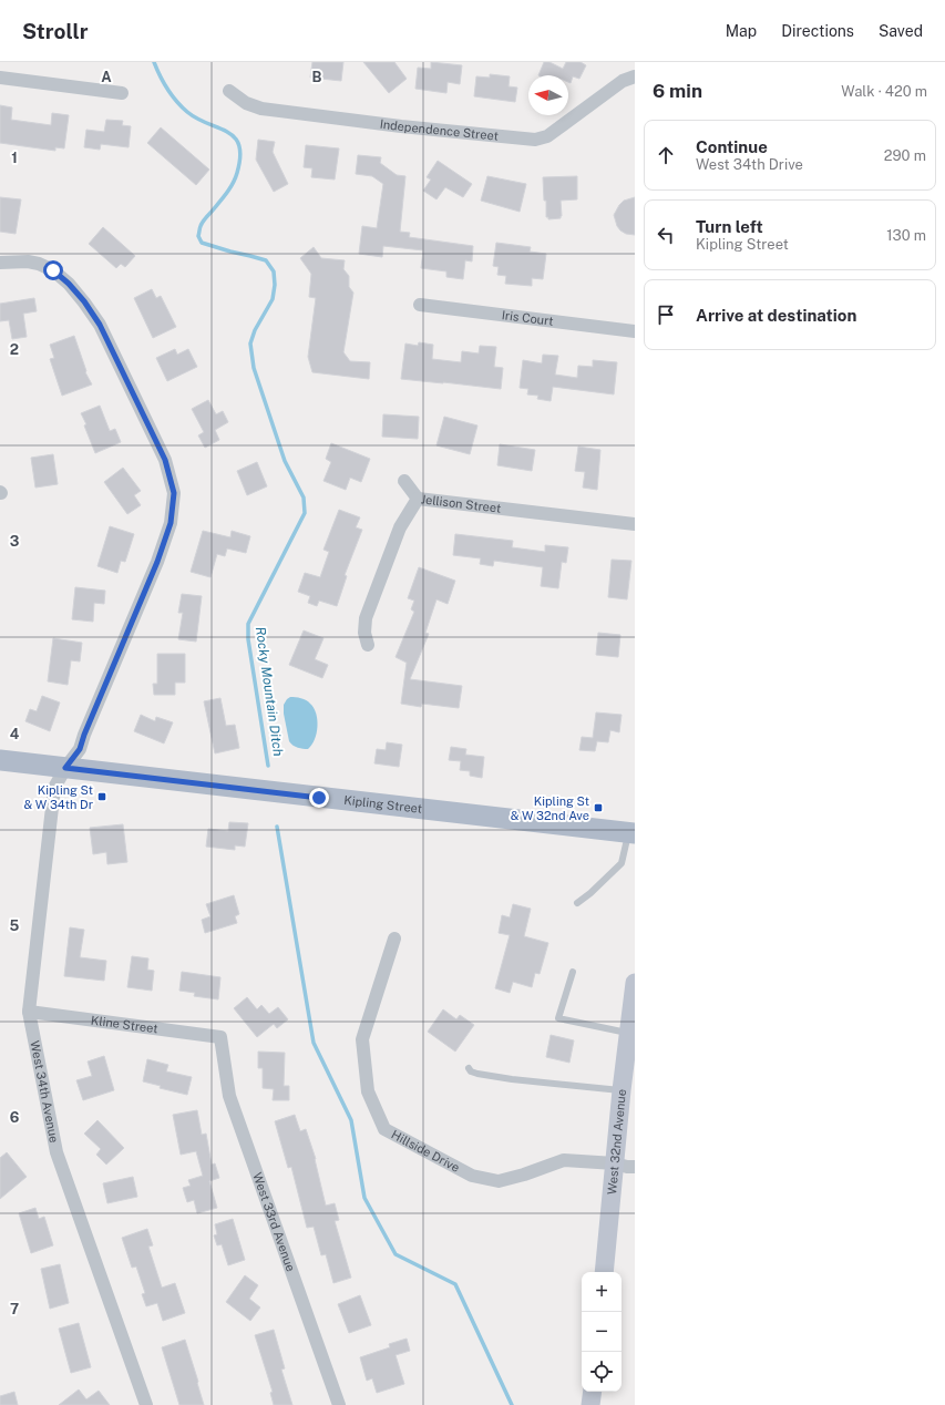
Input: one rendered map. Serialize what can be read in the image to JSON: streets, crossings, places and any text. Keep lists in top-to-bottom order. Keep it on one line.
{"streets":{"main road":["Kipling Street"],"street":["Independence Street","Iris Court","Jellison Street","Kline Street","West 34th Avenue","West 32nd Avenue","Hillside Drive","West 33rd Avenue"]},"crossings":[["Kipling Street","West 34th Avenue"],["Kline Street","West 34th Avenue"],["Kline Street","West 33rd Avenue"],["West 32nd Avenue","Hillside Drive"]],"water":["Rocky Mountain Ditch"],"places":{"transit":["Kipling St & W 34th Dr","Kipling St & W 32nd Ave"]},"north":"left","page":{"header":"Strollr","nav":["Map","Directions","Saved"],"heading":["6 min","Walk · 420 m"],"list":[["Continue","West 34th Drive","290 m"],["Turn left","Kipling Street","130 m"],"Arrive at destination"],"map_buttons":["+","−"]},"grid":{"columns":["A","B"],"rows":["1","2","3","4","5","6","7"]}}
